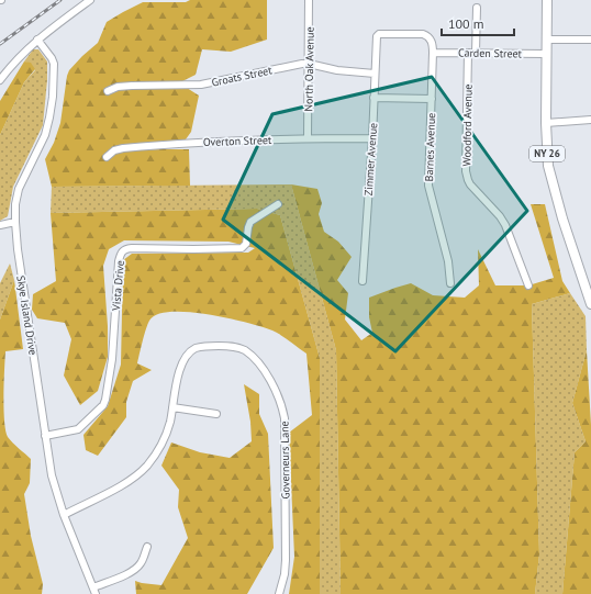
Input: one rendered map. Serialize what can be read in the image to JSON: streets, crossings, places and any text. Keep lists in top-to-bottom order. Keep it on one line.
{"streets":{"main road":["NY 26"],"street":["Carden Street","North Oak Avenue","Groats Street","Woodford Avenue","Overton Street","Barnes Avenue","Zimmer Avenue","Vista Drive","Skye Island Drive","Governeurs Lane"]},"crossings":[["Carden Street","Woodford Avenue"],["Carden Street","Barnes Avenue"],["Carden Street","NY 26"],["North Oak Avenue","Groats Street"],["North Oak Avenue","Overton Street"],["Groats Street","Zimmer Avenue"],["Overton Street","Zimmer Avenue"],["Barnes Avenue","Zimmer Avenue"],["Vista Drive","Skye Island Drive"],["Skye Island Drive","Governeurs Lane"]],"scale_bar":"100 m"}
